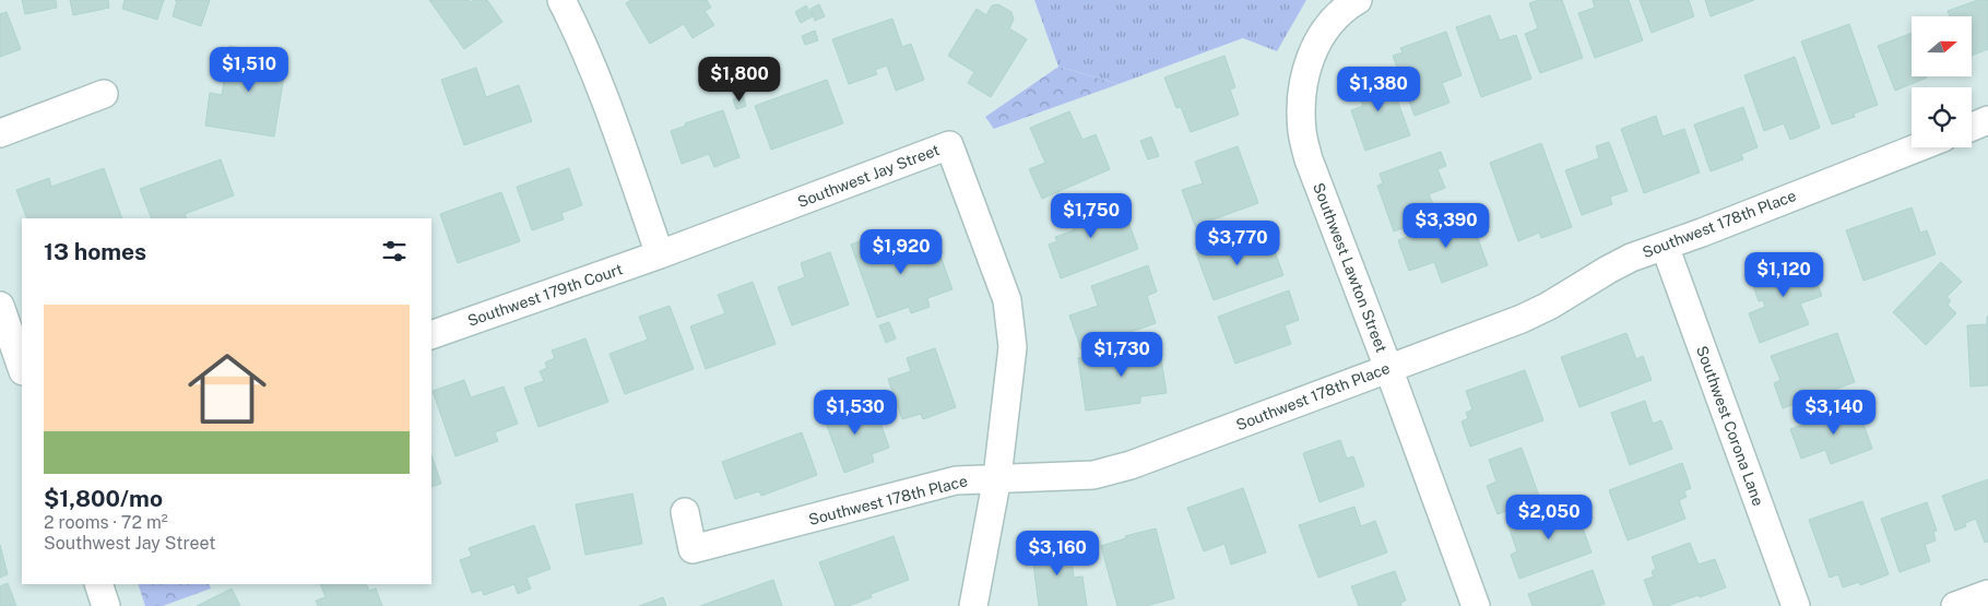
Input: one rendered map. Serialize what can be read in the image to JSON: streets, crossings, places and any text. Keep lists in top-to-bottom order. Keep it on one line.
{"streets":{"street":["Southwest Jay Street","Southwest 178th Place","Southwest Lawton Street","Southwest 179th Court","Southwest Corona Lane"]},"crossings":[["Southwest Jay Street","Southwest 178th Place"],["Southwest Jay Street","Southwest 179th Court"],["Southwest 178th Place","Southwest Lawton Street"],["Southwest 178th Place","Southwest Corona Lane"]],"north":"right","page":{"price":["$1,510","$1,800","$1,380","$1,750","$3,390","$3,770","$1,920","$1,120","$1,730","$1,530","$3,140","$2,050","$3,160"],"heading":"13 homes","list":[{"name":"$1,800/mo","note":"2 rooms · 72 m² · Southwest Jay Street"}]}}
